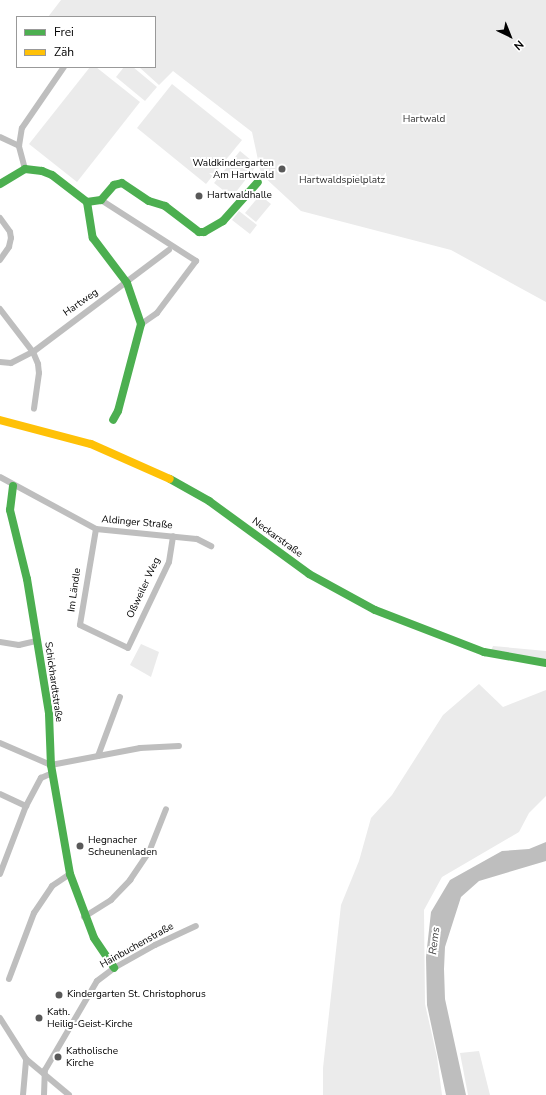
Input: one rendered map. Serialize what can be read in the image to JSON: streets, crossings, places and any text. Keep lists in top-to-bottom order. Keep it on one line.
{"streets":{"street":["Hartweg","Aldinger Straße","Neckarstraße","Oßweiler Weg","Im Ländle","Schickhardtstraße","Hainbuchenstraße"]},"crossings":[["Aldinger Straße","Oßweiler Weg"],["Aldinger Straße","Im Ländle"],["Aldinger Straße","Schickhardtstraße"],["Oßweiler Weg","Im Ländle"],["Schickhardtstraße","Hainbuchenstraße"]],"water":["Rems"],"parks":["Hartwald","Hartwaldspielplatz"],"places":["Waldkindergarten Am Hartwald","Hartwaldhalle","Hegnacher Scheunenladen","Kindergarten St. Christophorus","Kath. Heilig-Geist-Kirche","Katholische Kirche"],"legend":["Frei","Zäh"],"north":"bottom right"}
